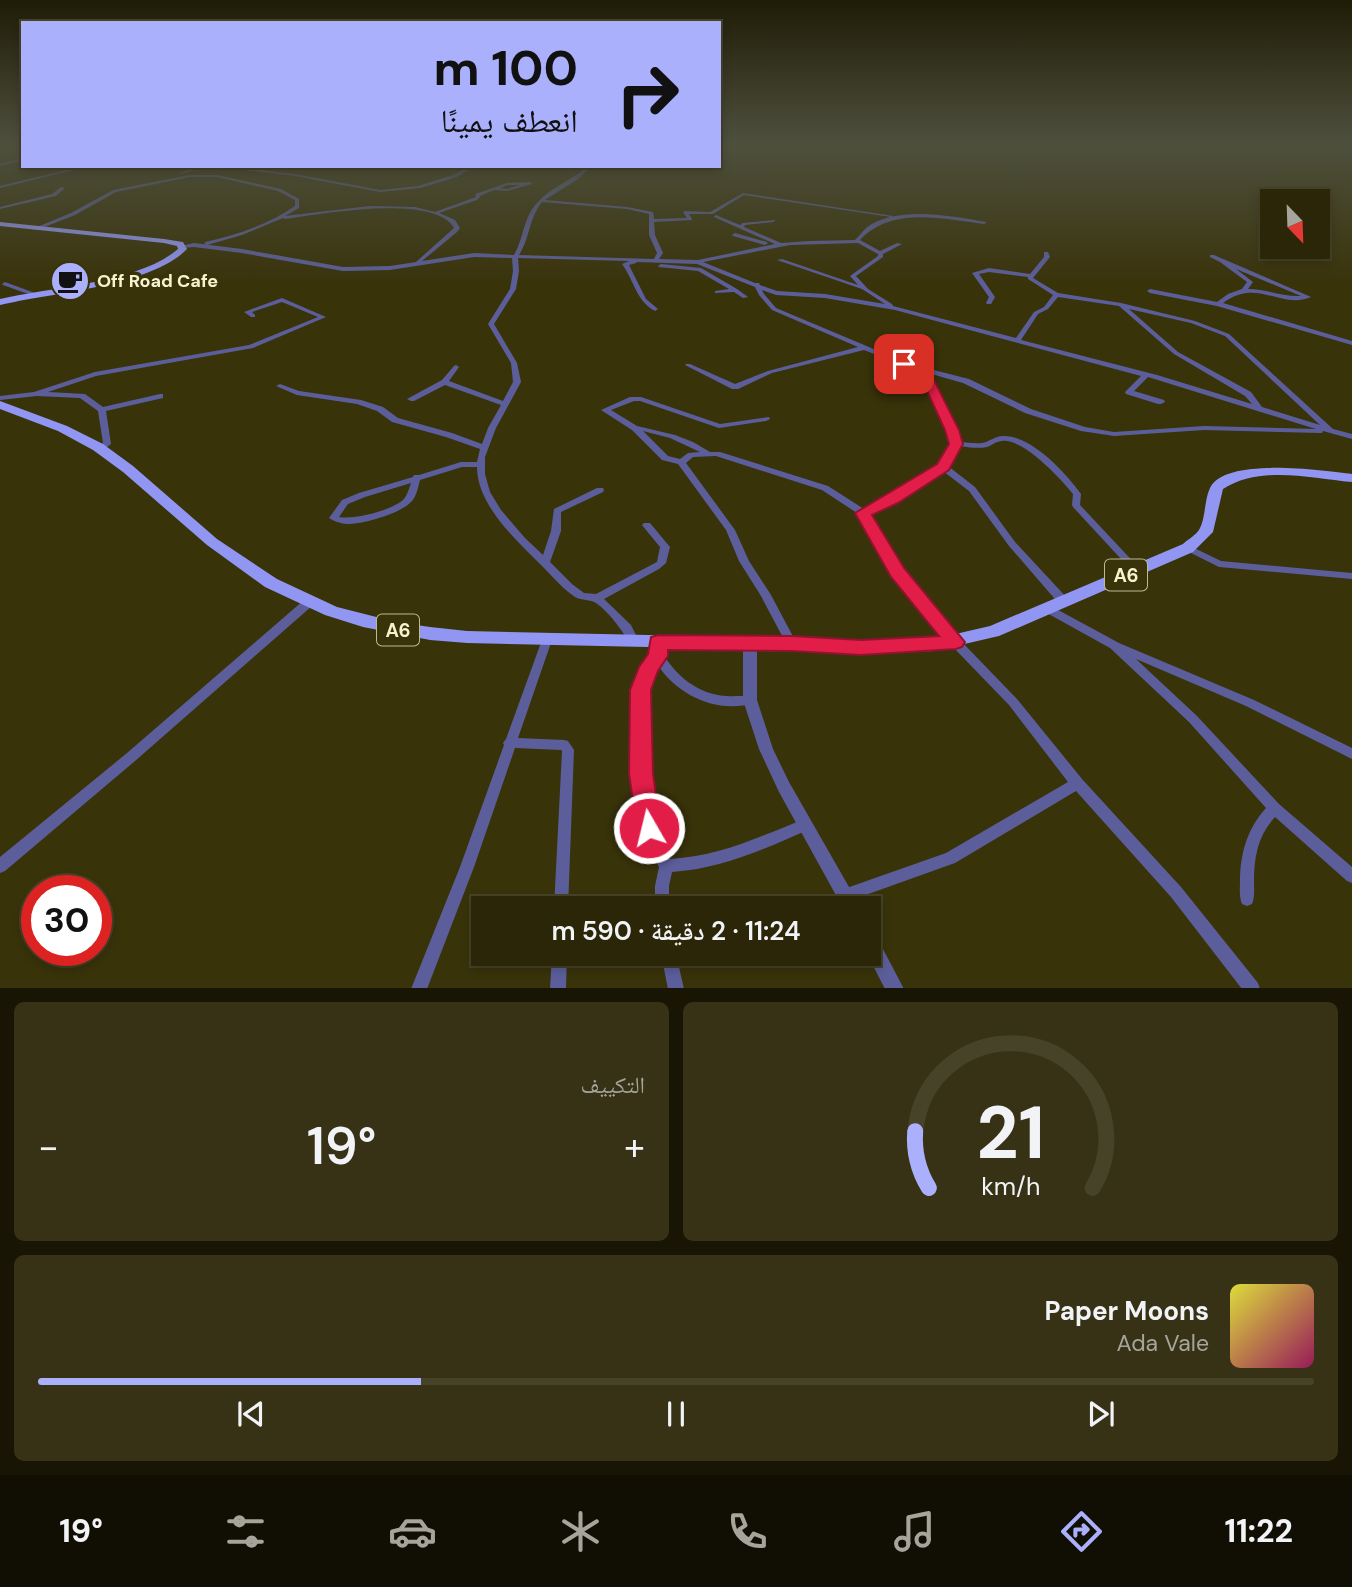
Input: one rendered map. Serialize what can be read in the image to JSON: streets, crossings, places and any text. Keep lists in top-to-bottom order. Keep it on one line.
{"streets":{"highway":["A6"]},"places":{"cafe":["Off Road Cafe"]},"north":"bottom right","page":{"turn":["100 m","انعطف يمينًا"],"limit":"30","trip":"11:24 · 2 دقيقة · 590 m","tile":"التكييف","heat":["−","19°","+"],"song":["Paper Moons","Ada Vale"],"tabs":["11:22","19°"],"gauge":["21","km/h"]}}
